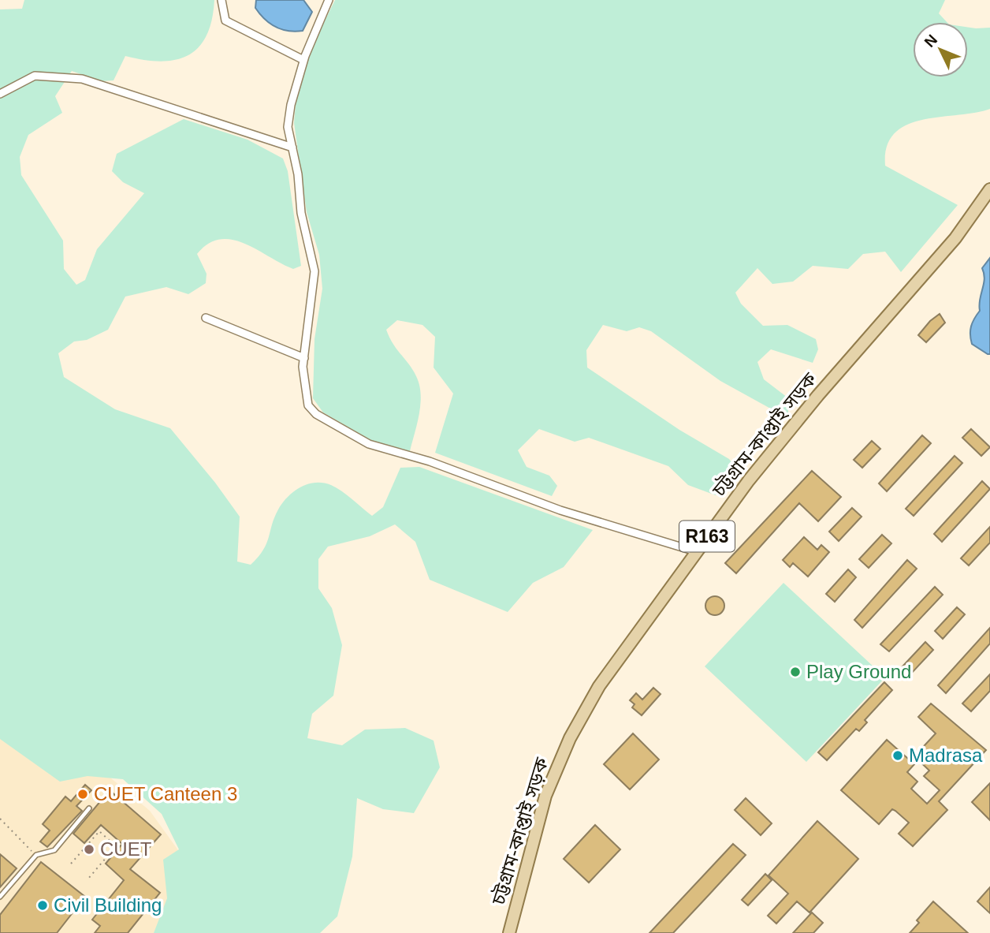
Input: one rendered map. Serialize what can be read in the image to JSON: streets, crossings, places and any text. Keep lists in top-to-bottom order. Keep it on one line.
{"streets":{"main road":["চট্টগ্রাম-কাপ্তাই সড়ক","R163"]},"places":["Play Ground","Madrasa","CUET Canteen 3","CUET","Civil Building"],"north":"top left"}
